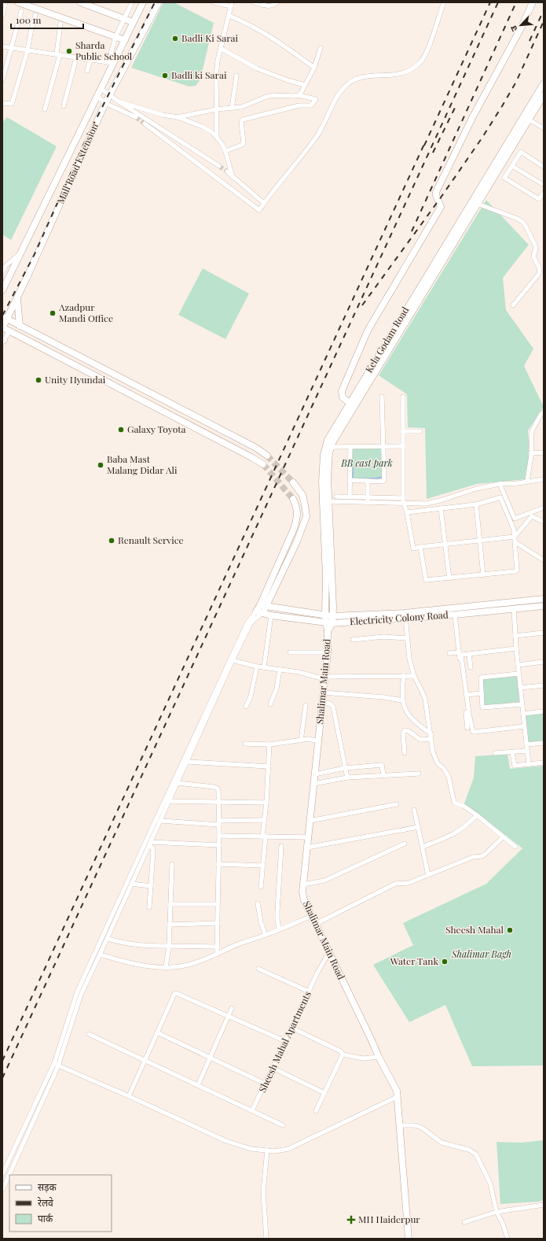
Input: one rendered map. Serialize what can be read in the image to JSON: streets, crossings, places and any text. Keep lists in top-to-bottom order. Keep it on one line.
{"streets":{"street":["Mall Road Extension","Kela Godam Road","Electricity Colony Road","Shalimar Main Road","Sheesh Mahal Apartments"]},"crossings":[["Kela Godam Road","Electricity Colony Road"],["Kela Godam Road","Shalimar Main Road"],["Electricity Colony Road","Shalimar Main Road"],["Shalimar Main Road","Sheesh Mahal Apartments"]],"parks":["BB east park","Shalimar Bagh"],"places":{"other":["Badli Ki Sarai","Sharda Public School","Badli ki Sarai","Azadpur Mandi Office","Unity Hyundai","Galaxy Toyota","Baba Mast Malang Didar Ali","Renault Service","Sheesh Mahal","Water Tank"],"health":["MH Haiderpur"]},"legend":["सड़क","रेलवे","पार्क"],"scale_bar":"100 m","north":"bottom left"}
